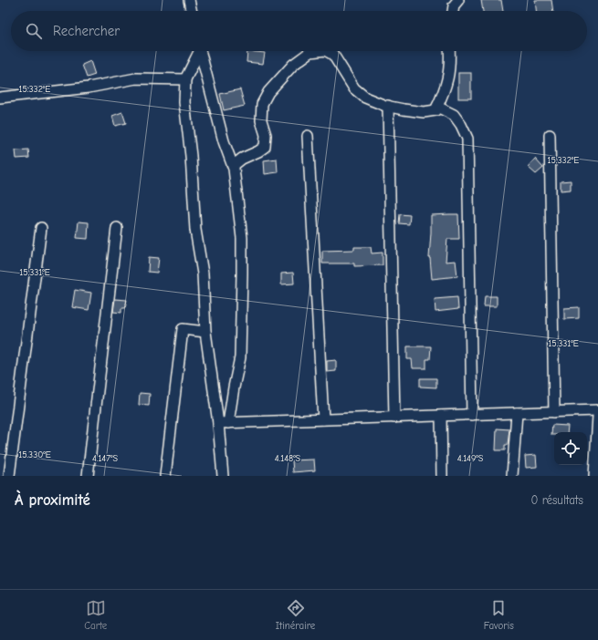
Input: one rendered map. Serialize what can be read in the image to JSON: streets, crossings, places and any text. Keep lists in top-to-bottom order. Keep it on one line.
{"page":{"search":"Rechercher","heading":["À proximité","0 résultats"],"nav":["Carte","Itinéraire","Favoris"]},"coordinates":["15.332°E","15.331°E","15.330°E","4.147°S","4.148°S","4.149°S"]}
